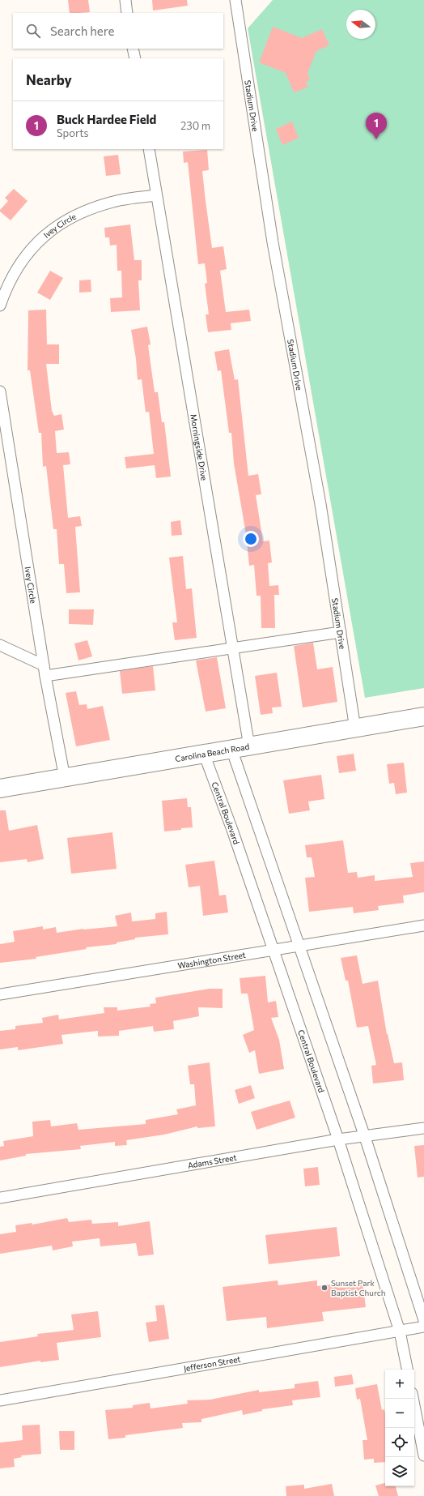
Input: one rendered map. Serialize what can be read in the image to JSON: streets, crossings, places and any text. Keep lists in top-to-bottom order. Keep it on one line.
{"streets":{"highway":["Carolina Beach Road"],"street":["Stadium Drive","Ivey Circle","Morningside Drive","Central Boulevard","Washington Street","Adams Street","Jefferson Street"]},"crossings":[["Stadium Drive","Carolina Beach Road"],["Ivey Circle","Morningside Drive"],["Ivey Circle","Carolina Beach Road"],["Morningside Drive","Carolina Beach Road"],["Carolina Beach Road","Central Boulevard"],["Central Boulevard","Washington Street"],["Central Boulevard","Adams Street"],["Central Boulevard","Jefferson Street"]],"places":["Sunset Park Baptist Church"],"north":"left","page":{"search":"Search here","heading":"Nearby","list":[{"mark":"1","name":"Buck Hardee Field","note":"Sports","value":"230 m"}],"pins":"1","map_buttons":["+","−"]}}
